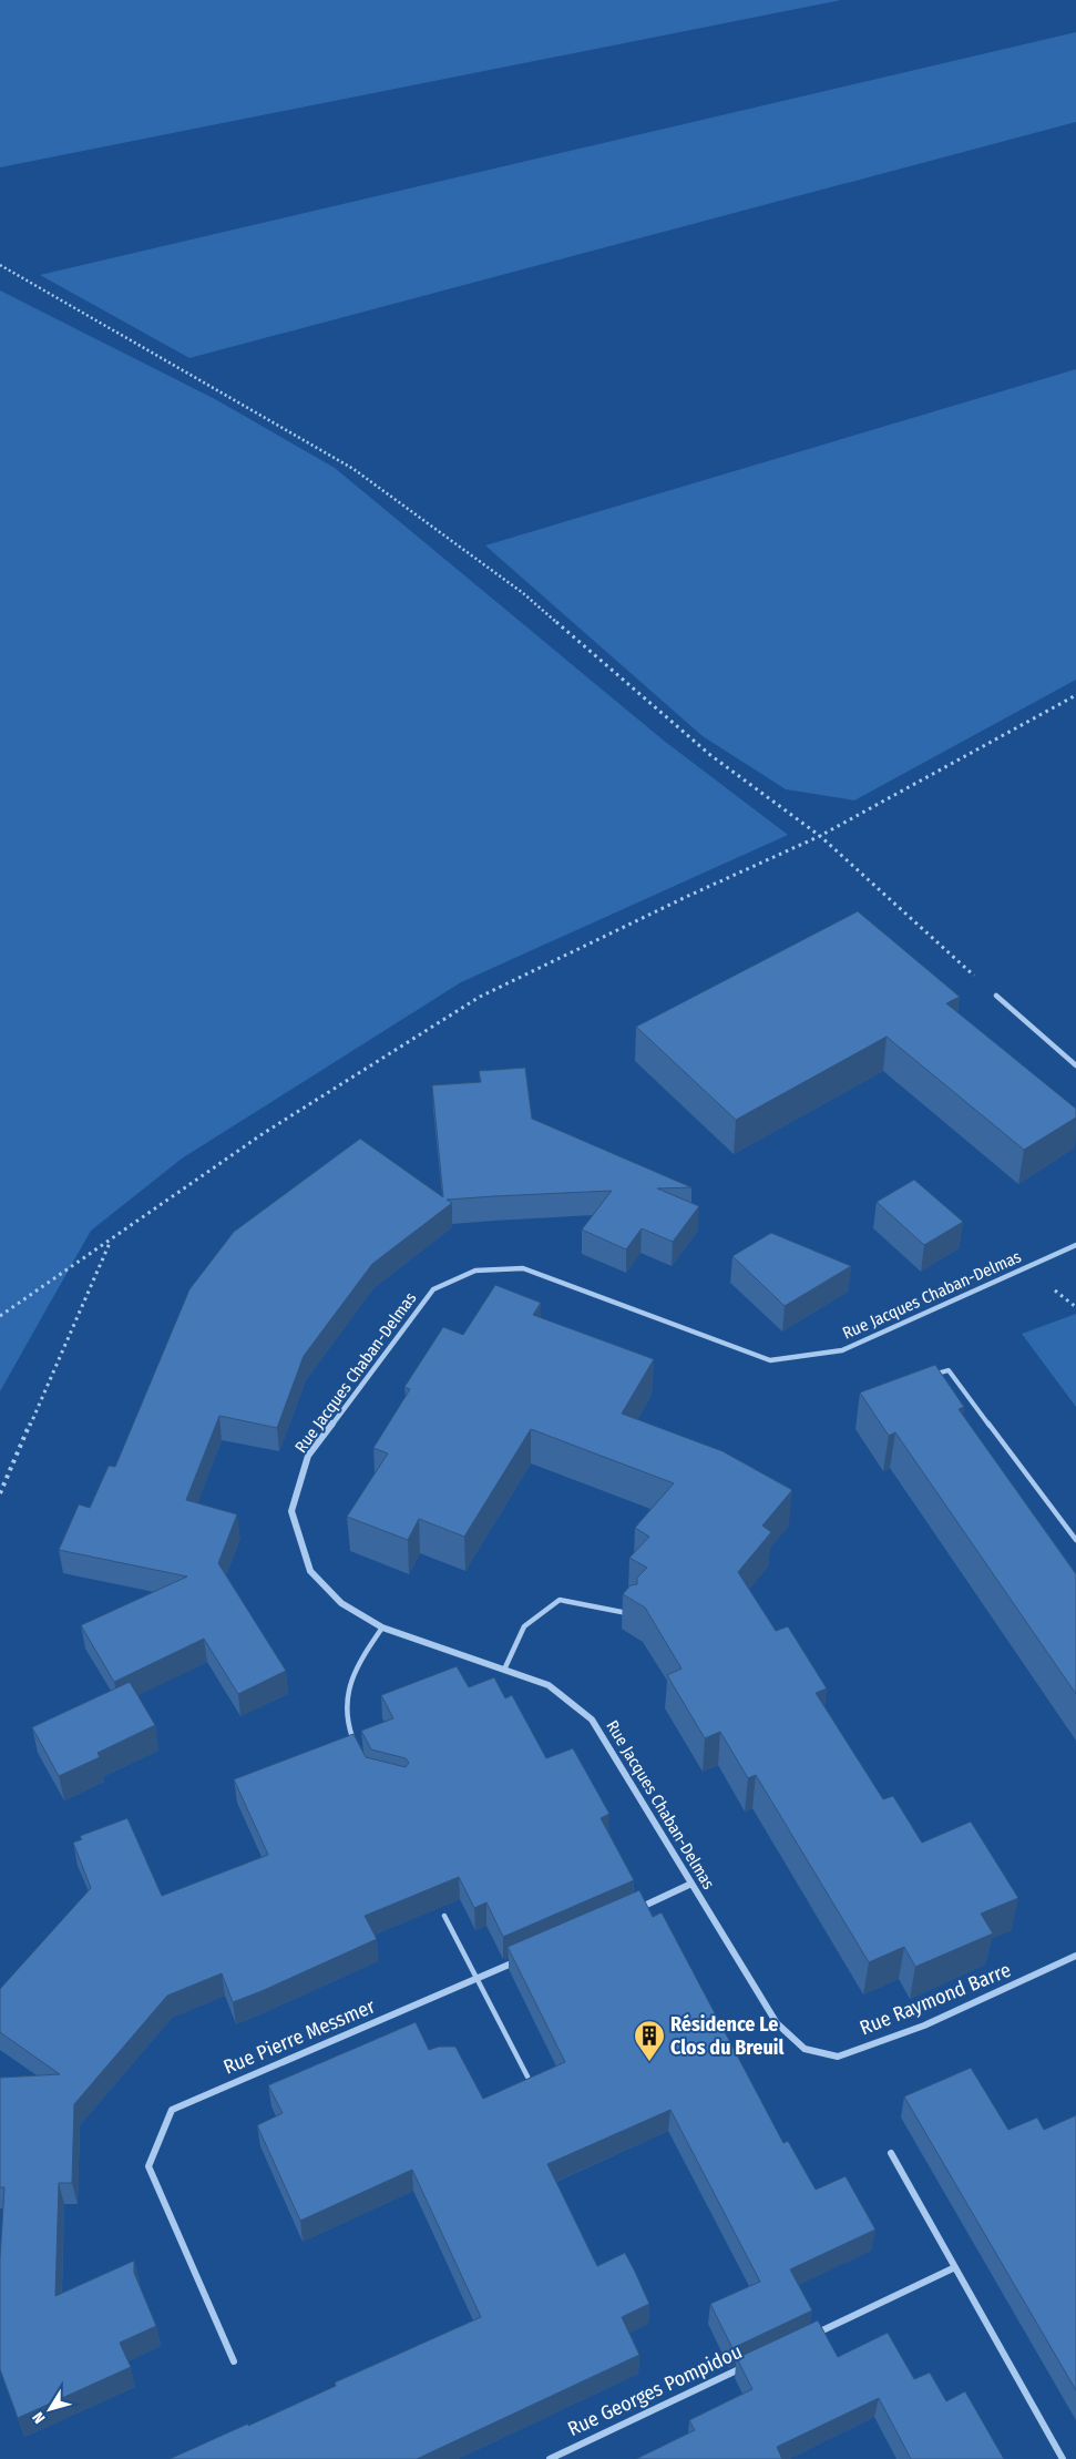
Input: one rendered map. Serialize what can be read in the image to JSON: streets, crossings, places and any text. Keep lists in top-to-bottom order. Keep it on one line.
{"streets":{"street":["Rue Jacques Chaban-Delmas","Rue Raymond Barre","Rue Pierre Messmer","Rue Georges Pompidou"]},"crossings":[["Rue Jacques Chaban-Delmas","Rue Raymond Barre"]],"places":{"building":["Résidence Le Clos du Breuil"]},"north":"bottom left"}
